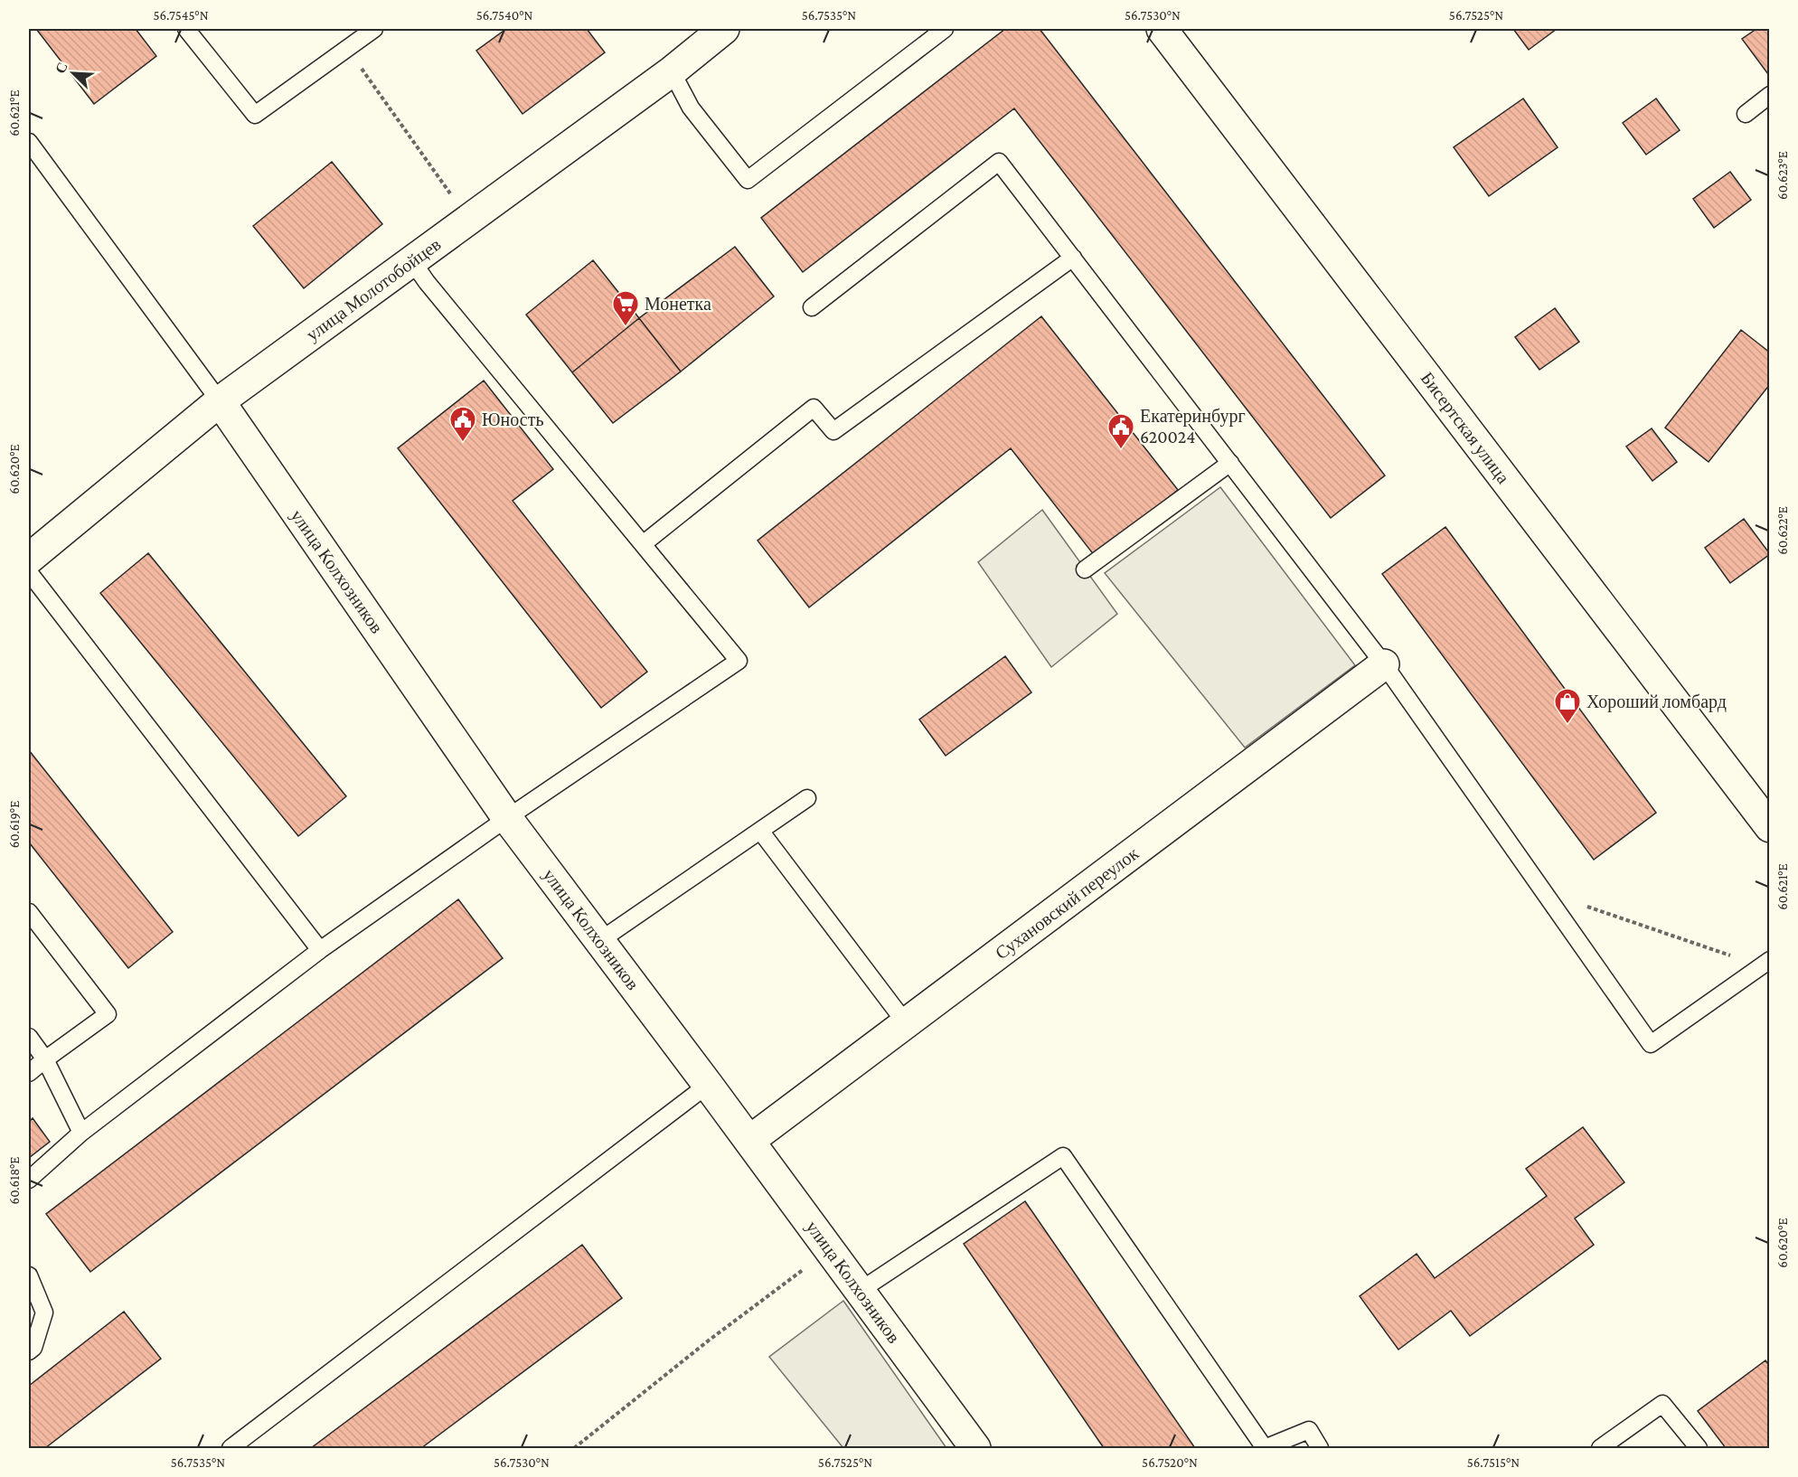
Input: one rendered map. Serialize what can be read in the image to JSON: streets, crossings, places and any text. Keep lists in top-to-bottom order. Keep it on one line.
{"streets":{"street":["улица Молотобойцев","Бисертская улица","улица Колхозников","Сухановский переулок"]},"crossings":[["улица Молотобойцев","улица Колхозников"],["улица Колхозников","Сухановский переулок"]],"places":{"supermarket":["Монетка"],"public building":["Юность","Екатеринбург 620024"],"shop":["Хороший ломбард"]},"north":"top left","coordinates":["56.7545°N","56.7540°N","56.7535°N","56.7530°N","56.7525°N","60.621°E","60.623°E","60.620°E","60.622°E","60.619°E","60.618°E","56.7520°N","56.7515°N"]}
